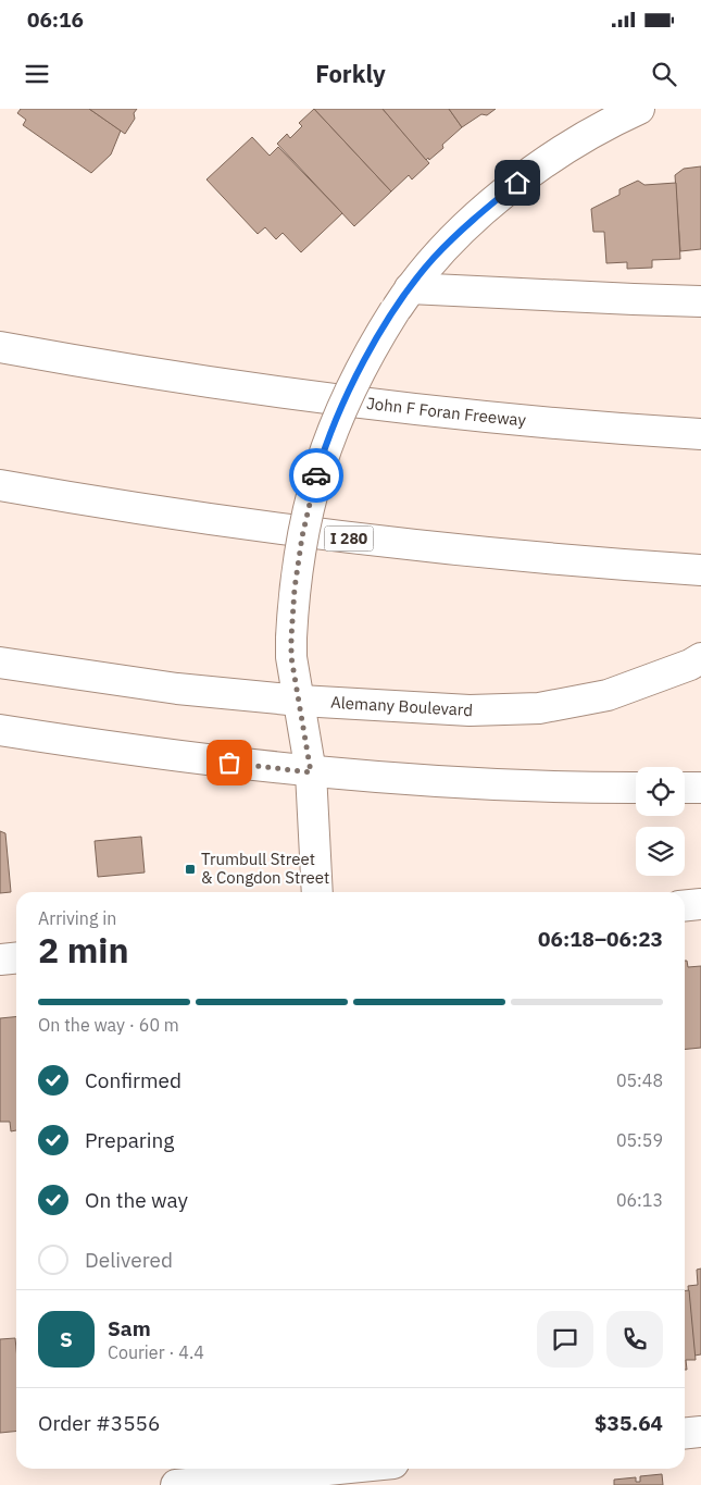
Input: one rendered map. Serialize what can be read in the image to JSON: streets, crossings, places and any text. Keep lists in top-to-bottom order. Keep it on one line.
{"streets":{"main road":["John F Foran Freeway","I 280","Alemany Boulevard"]},"places":{"transit":["Trumbull Street & Congdon Street"]},"page":{"status":"06:16","header":"Forkly","heading":["2 min","Arriving in","06:18–06:23"],"panel":["Sam","Courier · 4.4","Order #3556","$35.64"],"bar":"On the way · 60 m","list":[["Confirmed","05:48"],["Preparing","05:59"],["On the way","06:13"],"Delivered"],"round":"S"}}
